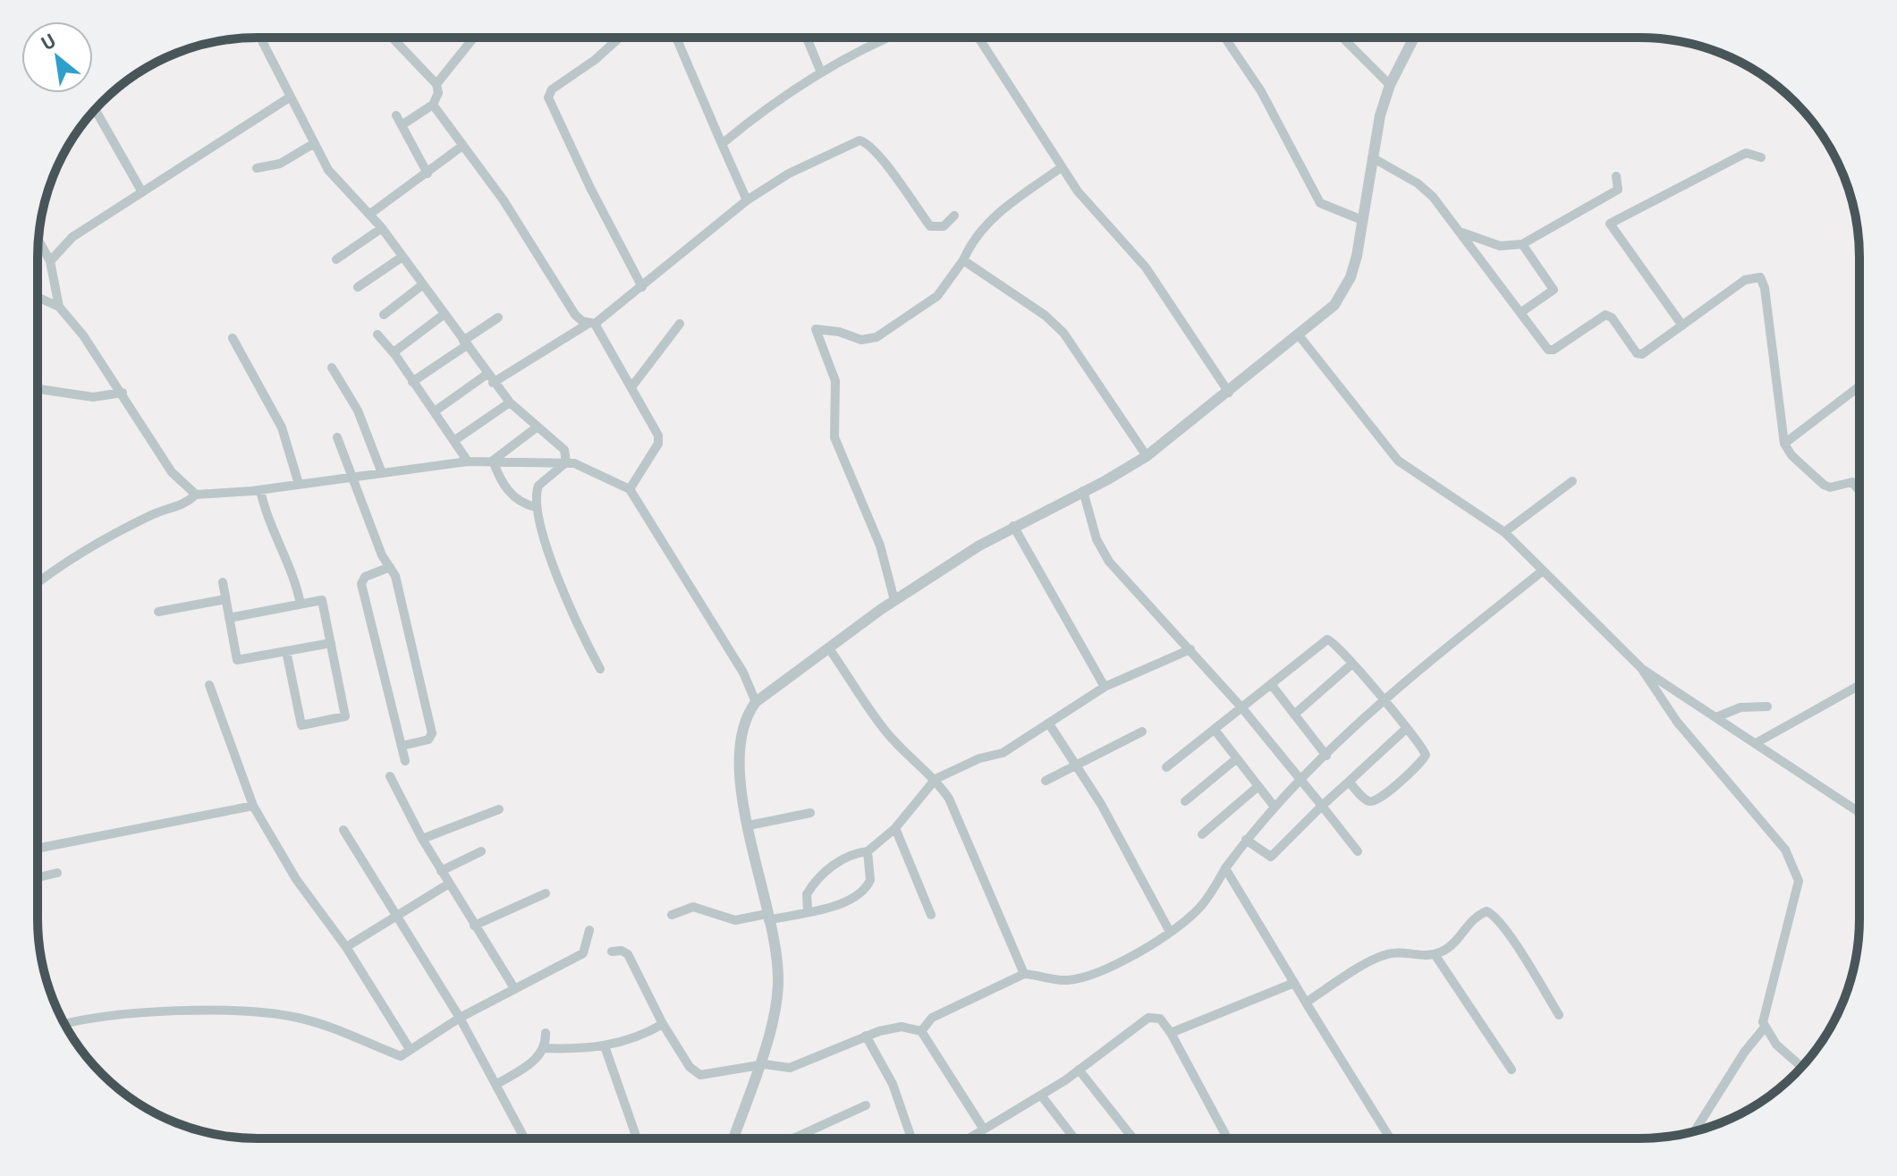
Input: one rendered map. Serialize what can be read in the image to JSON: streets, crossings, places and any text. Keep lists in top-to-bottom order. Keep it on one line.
{"north":"top left"}
